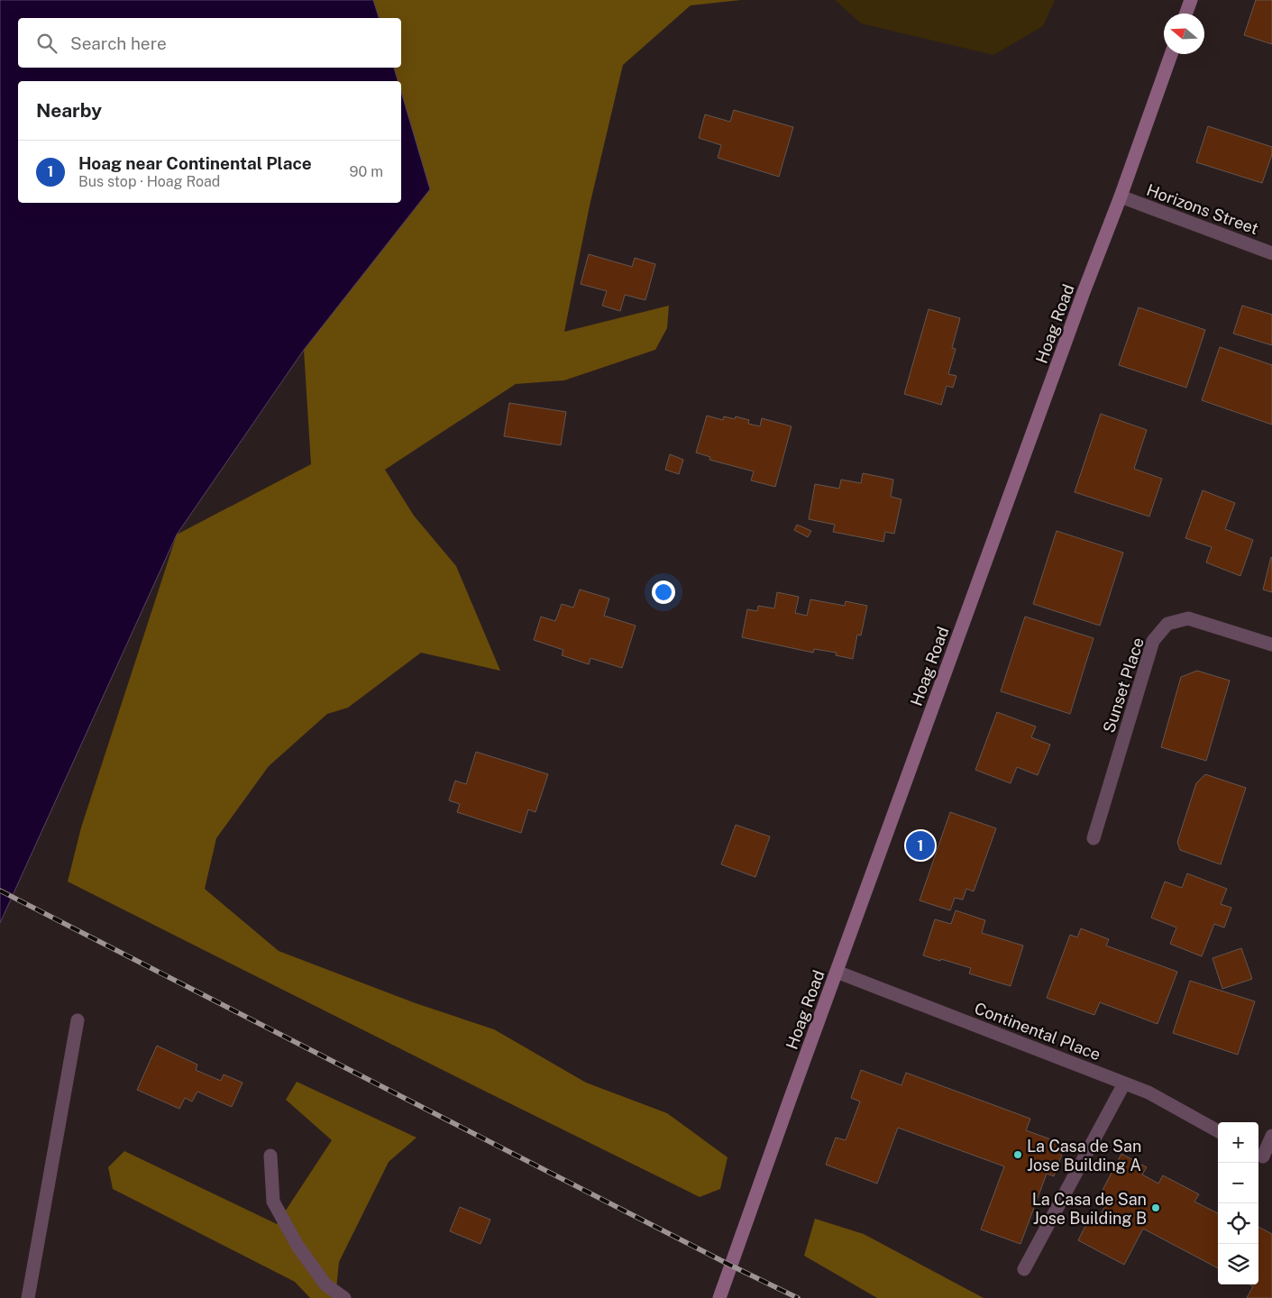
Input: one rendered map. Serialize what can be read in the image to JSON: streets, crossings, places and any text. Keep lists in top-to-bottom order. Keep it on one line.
{"streets":{"street":["Horizons Street","Hoag Road","Sunset Place","Continental Place"]},"crossings":[["Horizons Street","Hoag Road"],["Hoag Road","Continental Place"]],"places":["La Casa de San Jose Building A","La Casa de San Jose Building B"],"north":"left","page":{"search":"Search here","heading":"Nearby","list":[{"mark":"1","name":"Hoag near Continental Place","note":"Bus stop · Hoag Road","value":"90 m"}],"pins":"1","map_buttons":["+","−"]}}
